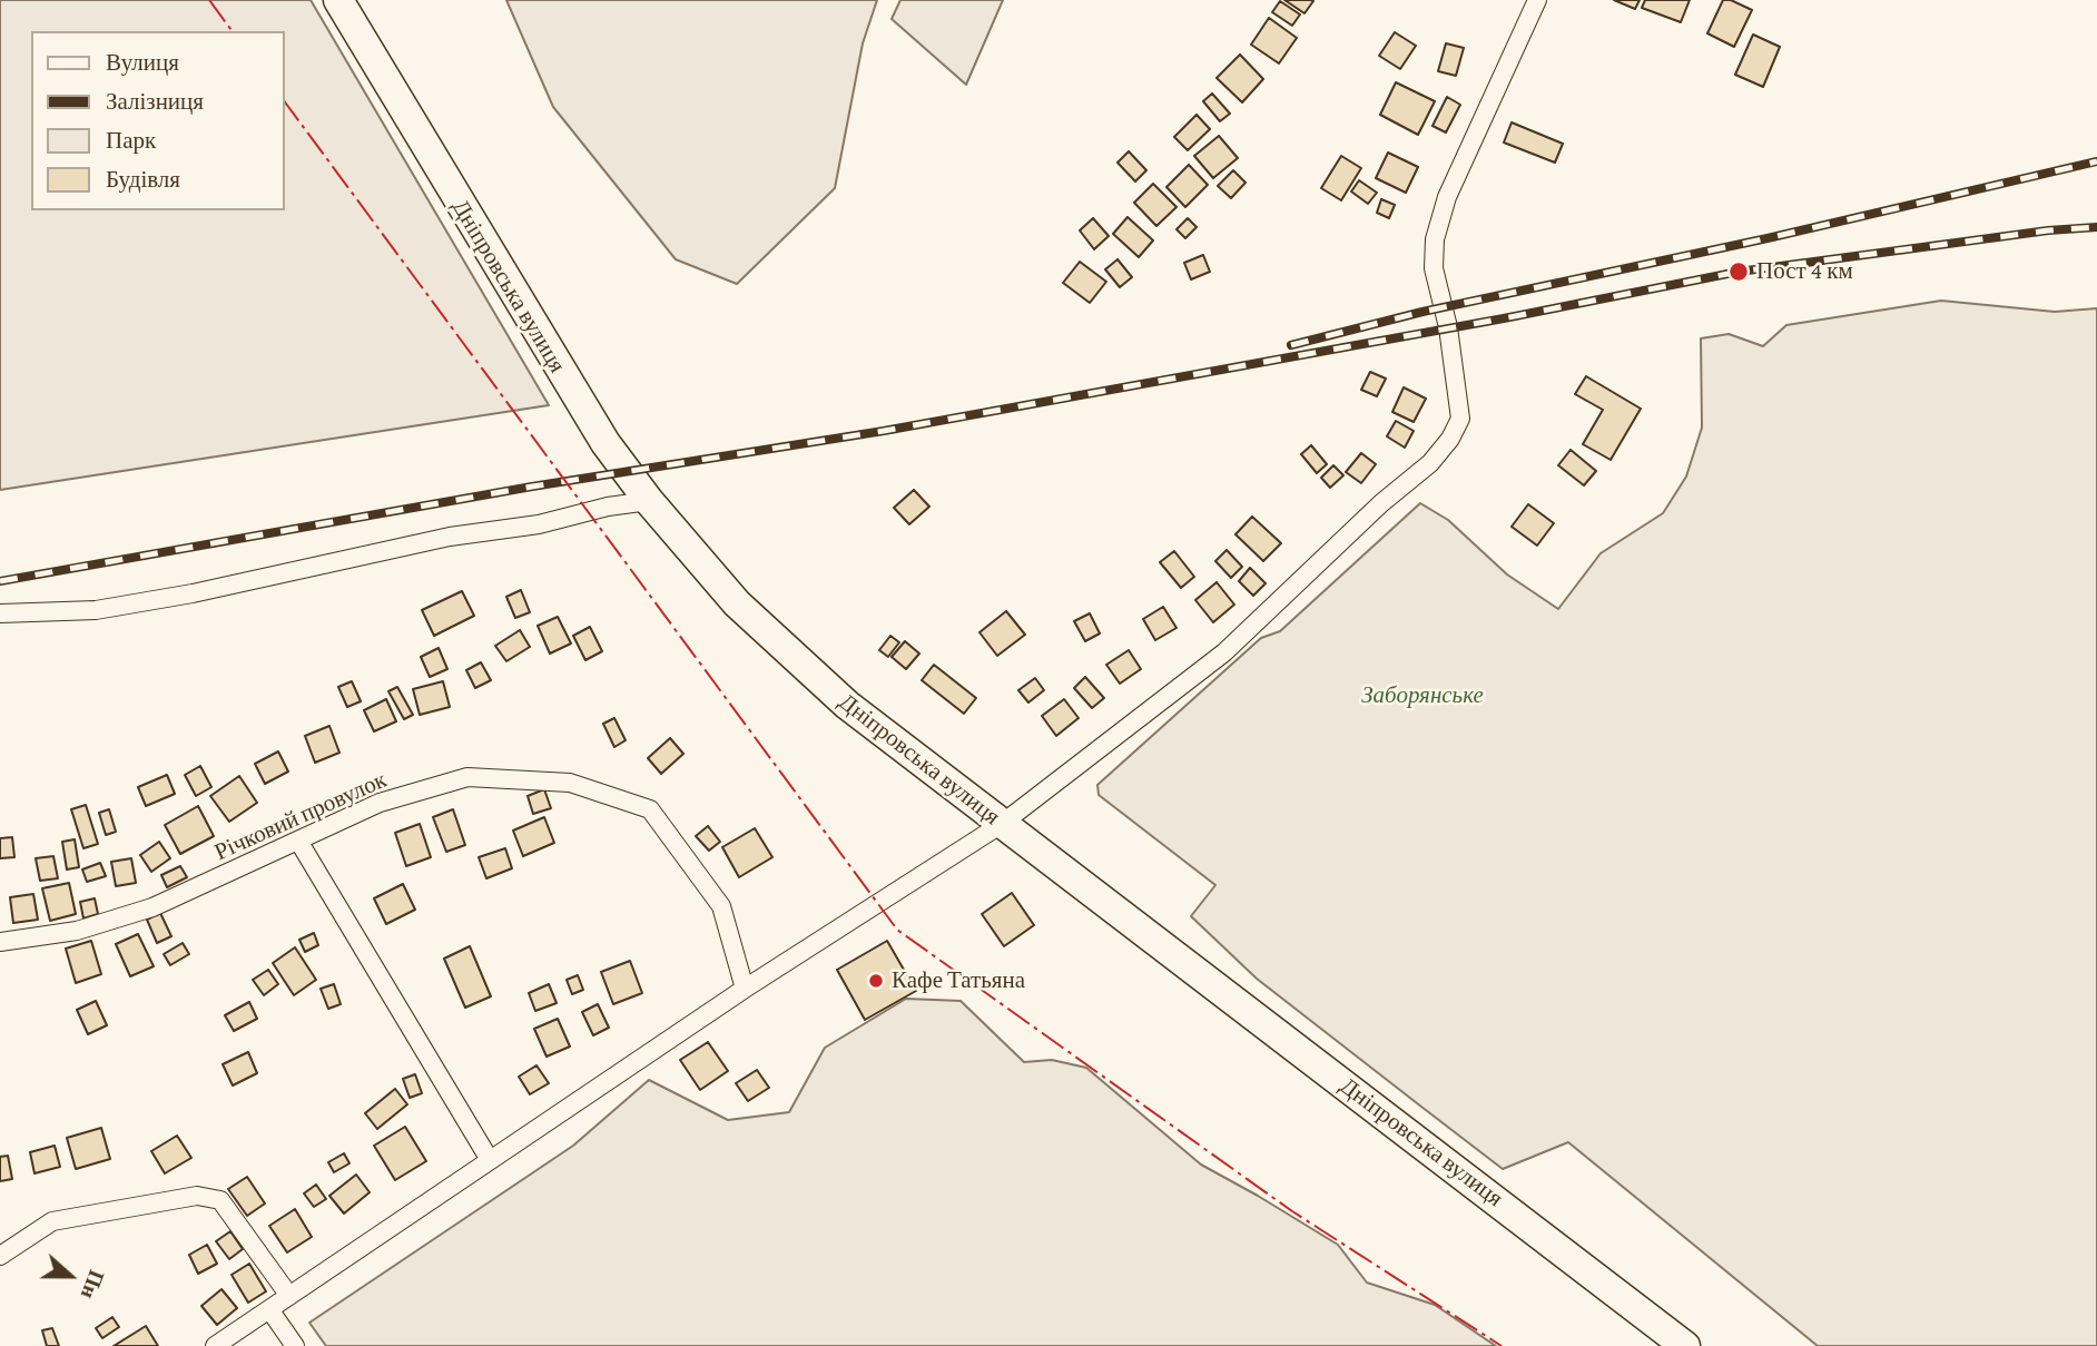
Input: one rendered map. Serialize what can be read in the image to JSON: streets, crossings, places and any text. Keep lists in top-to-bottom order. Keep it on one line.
{"streets":{"highway":["Дніпровська вулиця"],"street":["Річковий провулок"]},"parks":["Заборянське"],"places":["Пост 4 км","Кафе Татьяна"],"legend":["Вулиця","Залізниця","Парк","Будівля"],"north":"right"}
